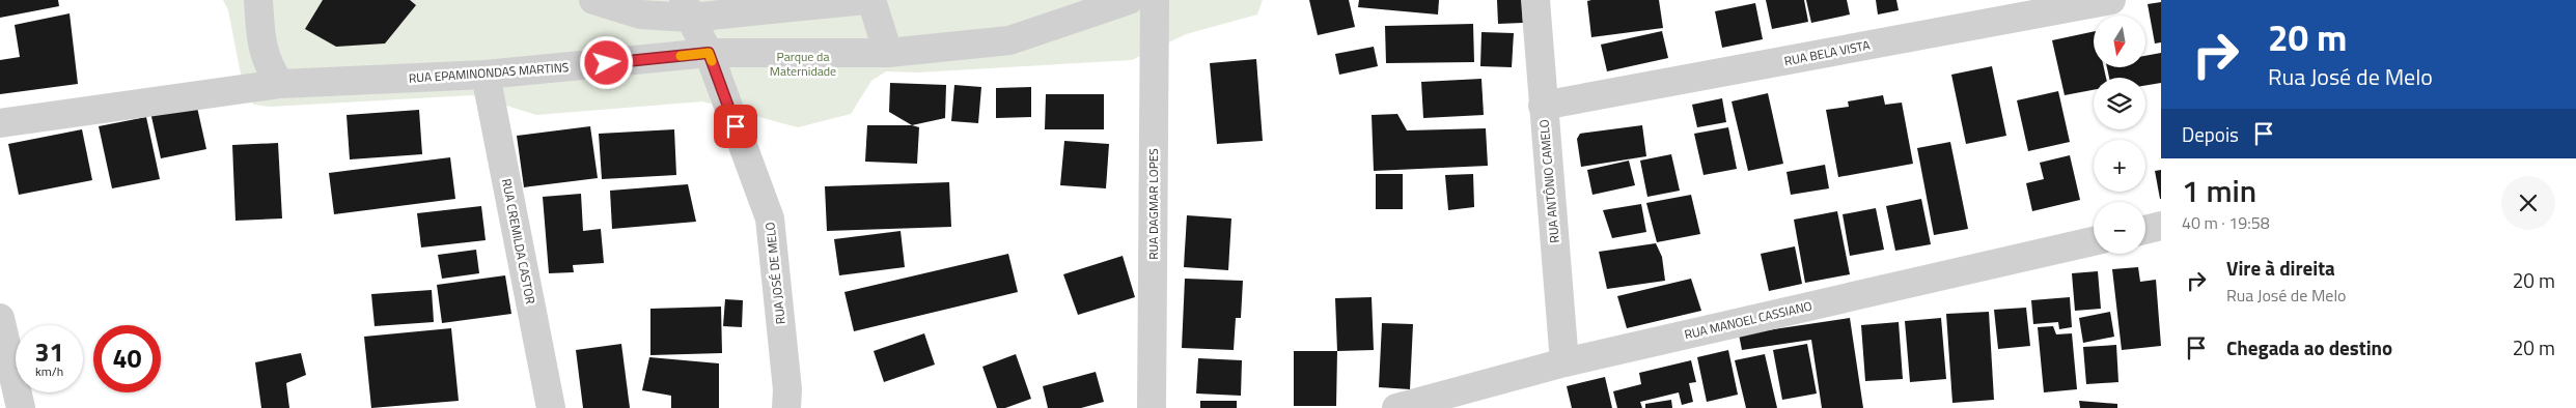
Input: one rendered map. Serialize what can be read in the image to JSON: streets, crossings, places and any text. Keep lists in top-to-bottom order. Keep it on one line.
{"streets":{"street":["RUA BELA VISTA","RUA EPAMINONDAS MARTINS","RUA ANTÔNIO CAMELO","RUA DAGMAR LOPES","RUA CREMILDA CASTOR","RUA JOSÉ DE MELO","RUA MANOEL CASSIANO"]},"crossings":[["RUA BELA VISTA","RUA ANTÔNIO CAMELO"],["RUA EPAMINONDAS MARTINS","RUA CREMILDA CASTOR"],["RUA EPAMINONDAS MARTINS","RUA JOSÉ DE MELO"],["RUA ANTÔNIO CAMELO","RUA MANOEL CASSIANO"]],"parks":["Parque da Maternidade"],"north":"bottom","page":{"turn":["20 m","Rua José de Melo"],"map_buttons":["+","−"],"then":"Depois","heading":["1 min","40 m · 19:58"],"list":[{"name":"Vire à direita","note":"Rua José de Melo","value":"20 m"},{"name":"Chegada ao destino","value":"20 m"}],"speed":"31 km/h","limit":"40"}}
